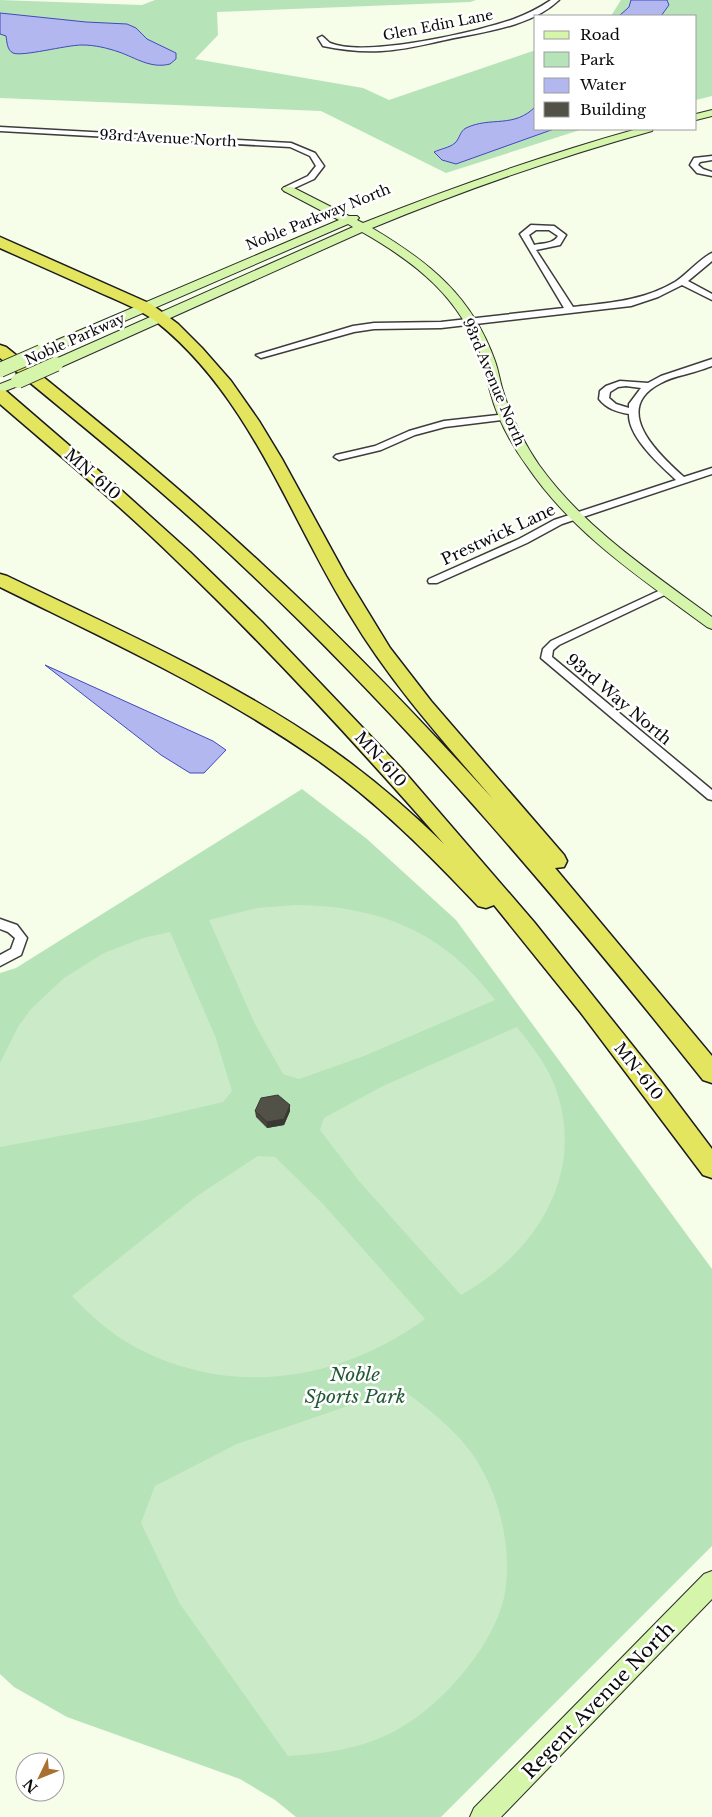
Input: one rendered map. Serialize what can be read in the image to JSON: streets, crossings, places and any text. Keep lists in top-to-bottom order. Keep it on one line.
{"streets":{"highway":["MN-610"],"main road":["93rd Avenue North","Noble Parkway North","Noble Parkway","Regent Avenue North"],"street":["Glen Edin Lane","Prestwick Lane","93rd Way North"]},"crossings":[["93rd Avenue North","Noble Parkway North"],["93rd Avenue North","Prestwick Lane"],["93rd Avenue North","93rd Way North"],["Noble Parkway North","Noble Parkway"]],"parks":["Noble Sports Park"],"legend":["Road","Park","Water","Building"],"north":"bottom left"}
